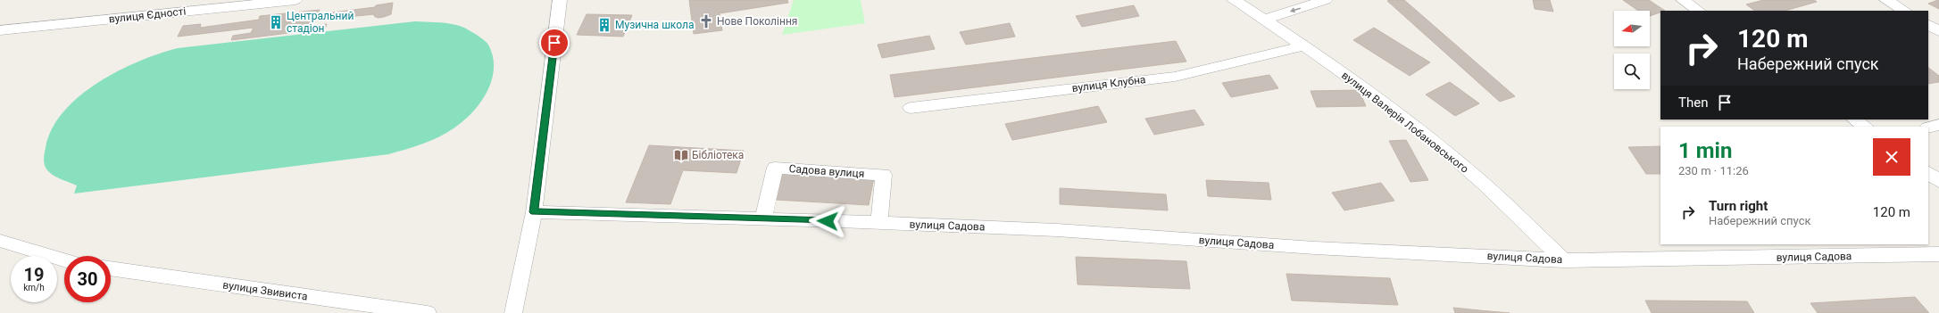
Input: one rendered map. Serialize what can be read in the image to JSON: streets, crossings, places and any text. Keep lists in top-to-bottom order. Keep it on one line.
{"streets":{"street":["вулиця Єдності","вулиця Клубна","вулиця Валерія Лобановського","Садова вулиця","вулиця Садова","вулиця Звивиста"]},"crossings":[["вулиця Клубна","вулиця Валерія Лобановського"],["вулиця Валерія Лобановського","вулиця Садова"],["Садова вулиця","вулиця Садова"]],"places":{"church":["Нове Покоління"],"building":["Центральний стадіон","Музична школа"],"library":["Бібліотека"]},"north":"left","page":{"turn":["120 m","Набережний спуск"],"then":"Then","heading":["1 min","230 m · 11:26"],"list":[{"name":"Turn right","note":"Набережний спуск","value":"120 m"}],"speed":"19 km/h","limit":"30"}}
